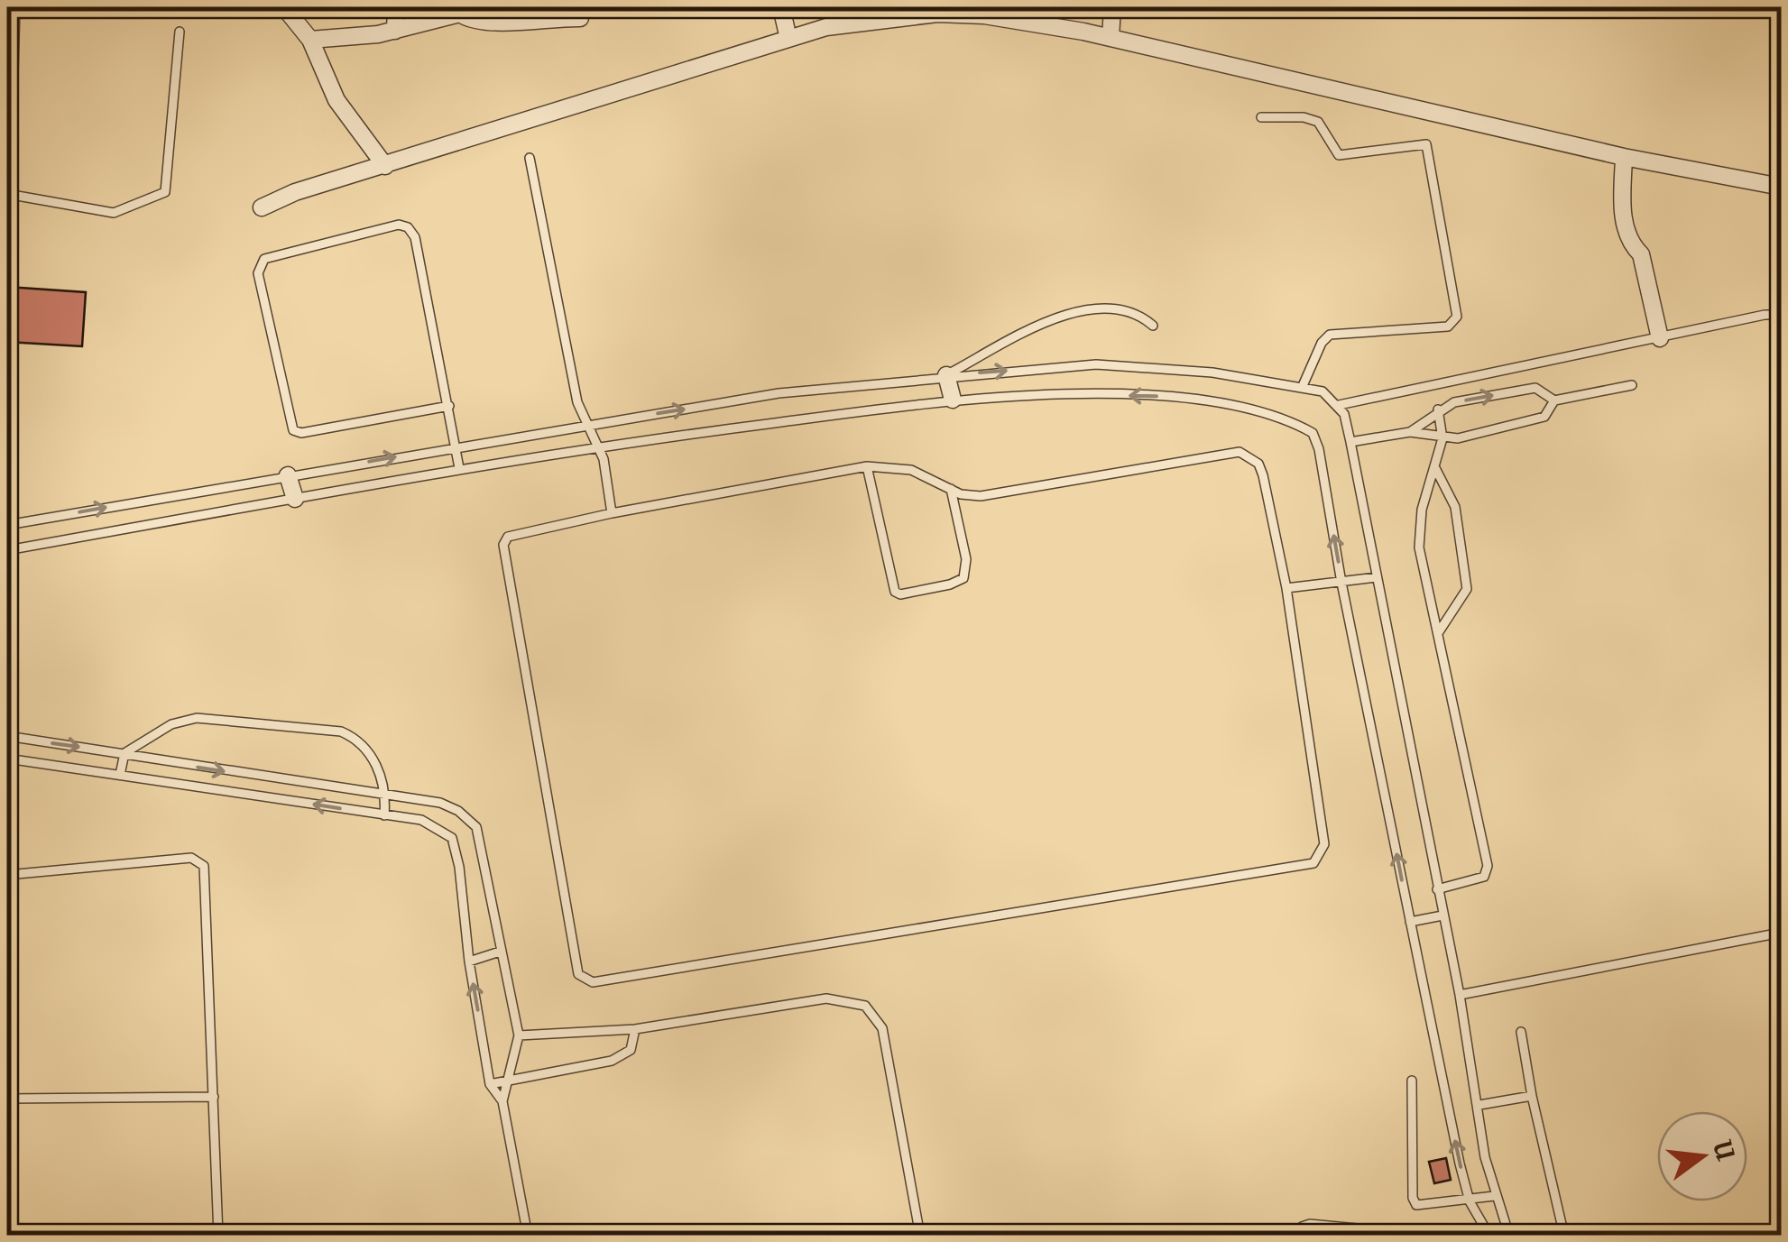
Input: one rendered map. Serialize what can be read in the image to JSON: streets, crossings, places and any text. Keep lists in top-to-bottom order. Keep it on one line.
{"north":"right"}
